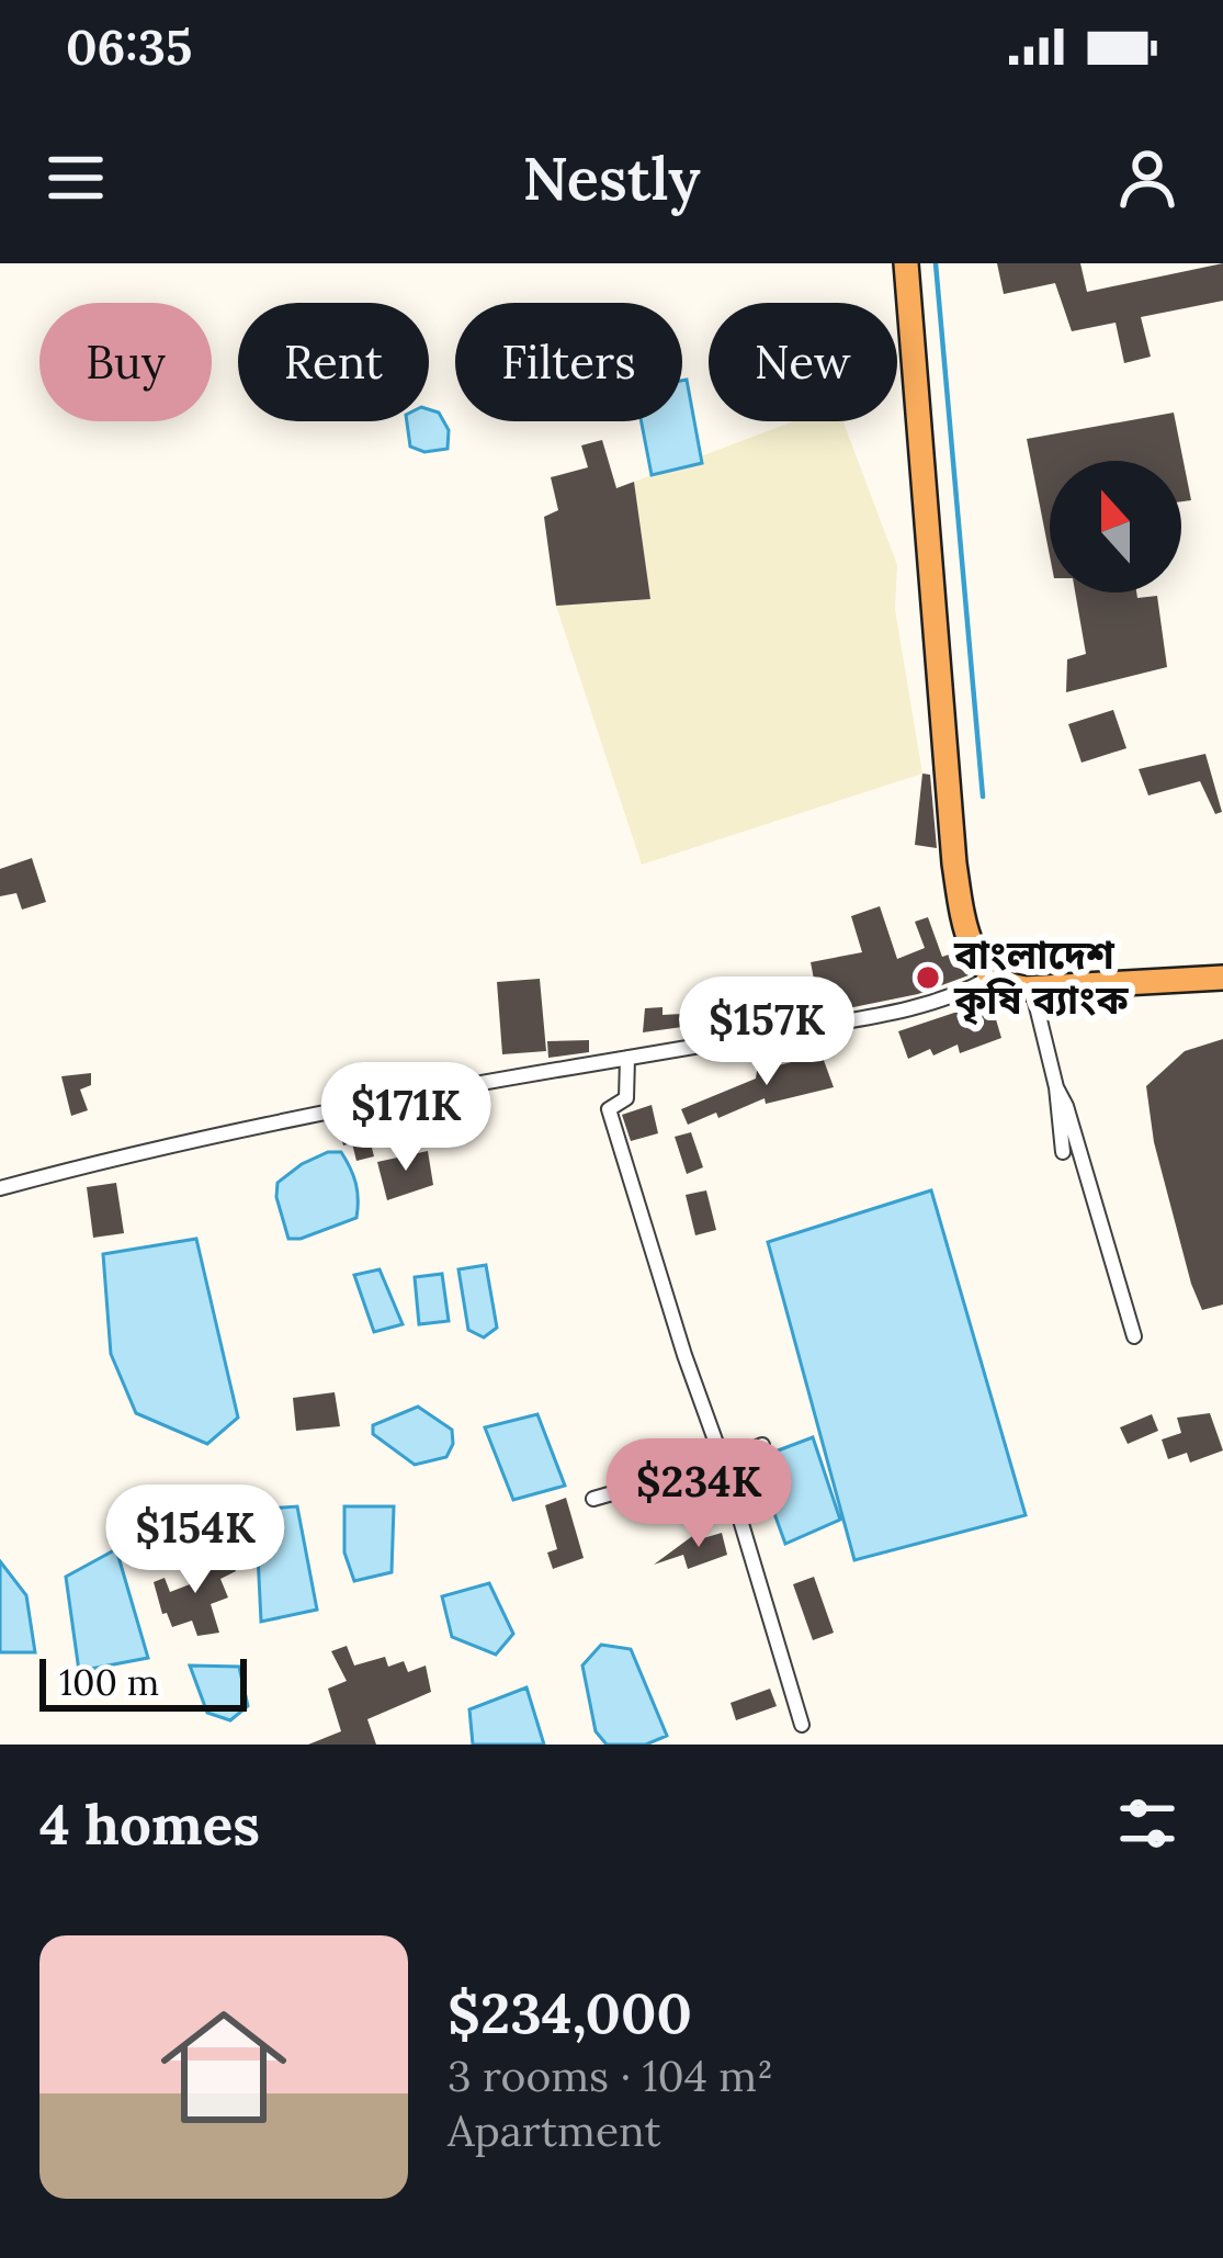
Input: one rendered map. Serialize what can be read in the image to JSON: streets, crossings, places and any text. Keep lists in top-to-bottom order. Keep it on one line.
{"places":["বাংলাদেশ কৃষি ব্যাংক"],"scale_bar":"100 m","north":"top","page":{"status":"06:35","header":"Nestly","chip":["Buy","Rent","Filters","New"],"price":["$157K","$171K","$234K","$154K"],"scale":"100 m","heading":"4 homes","list":[{"name":"$234,000","note":"3 rooms · 104 m² · Apartment"}]}}
